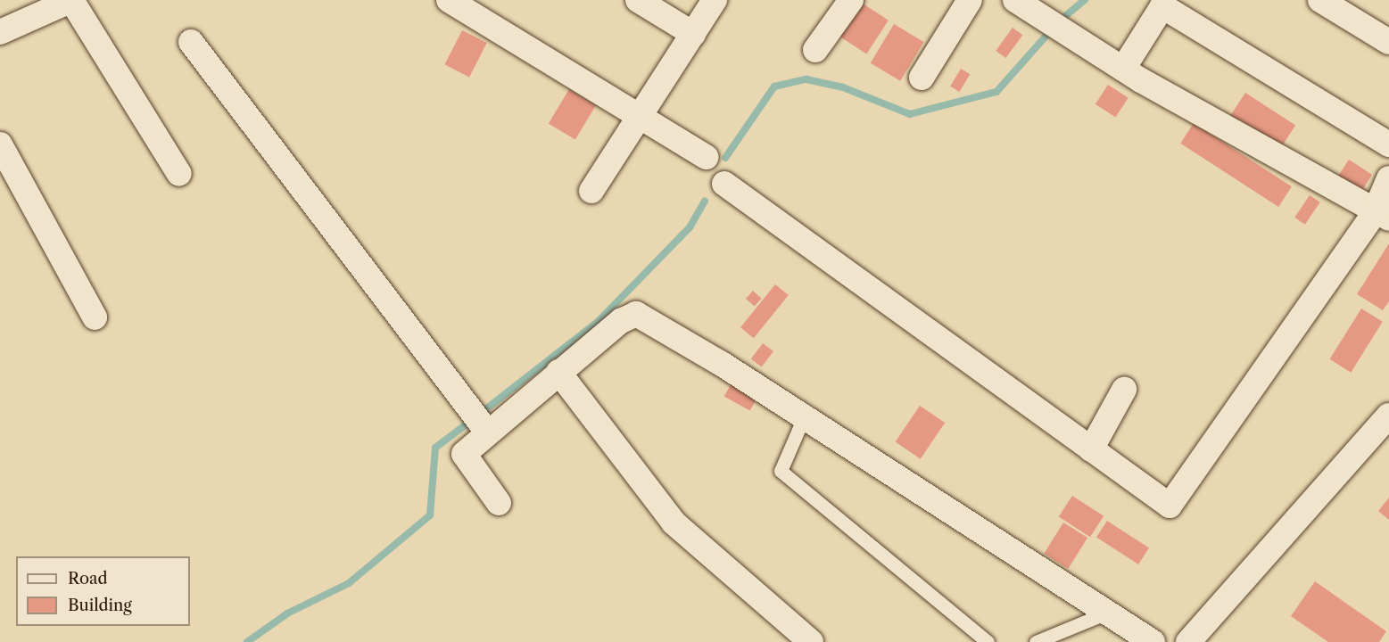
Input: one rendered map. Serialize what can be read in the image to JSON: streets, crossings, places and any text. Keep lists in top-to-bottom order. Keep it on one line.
{"legend":["Road","Building"]}
